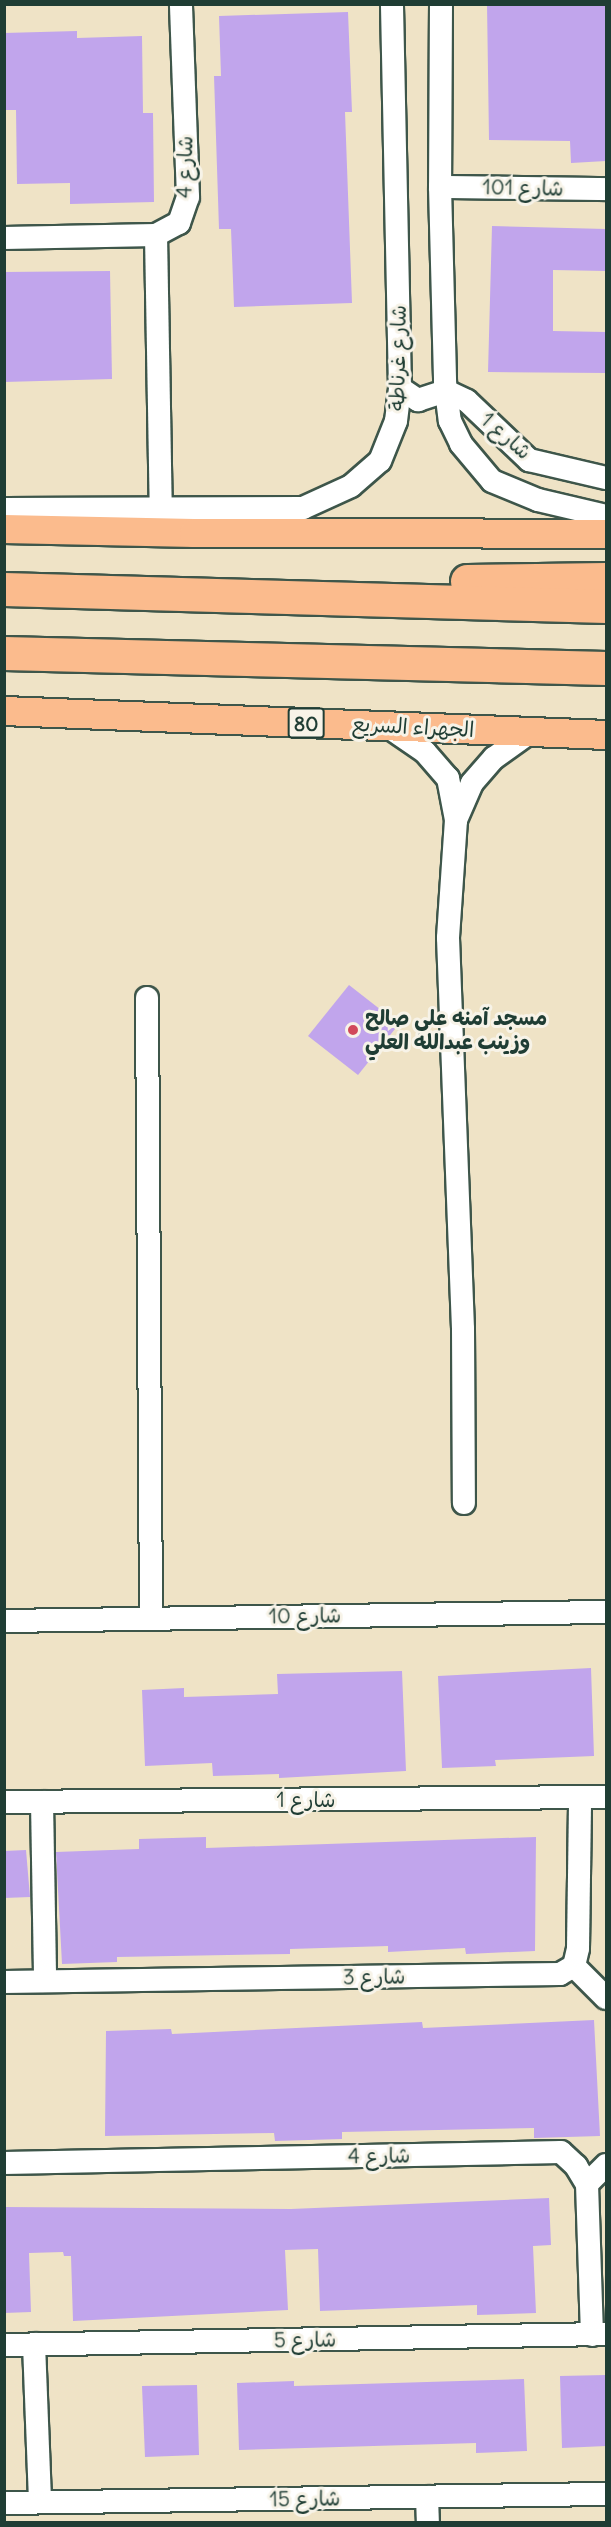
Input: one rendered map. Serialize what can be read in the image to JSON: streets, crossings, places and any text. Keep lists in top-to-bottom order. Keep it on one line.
{"streets":{"main road":["80","الجهراء السريع"],"street":["شارع 4","شارع 101","شارع غرناطة","شارع 1","شارع 10","شارع 3","شارع 5","شارع 15"]},"places":["مسجد آمنه علي صالح وزينب عبدالله العلي"]}
